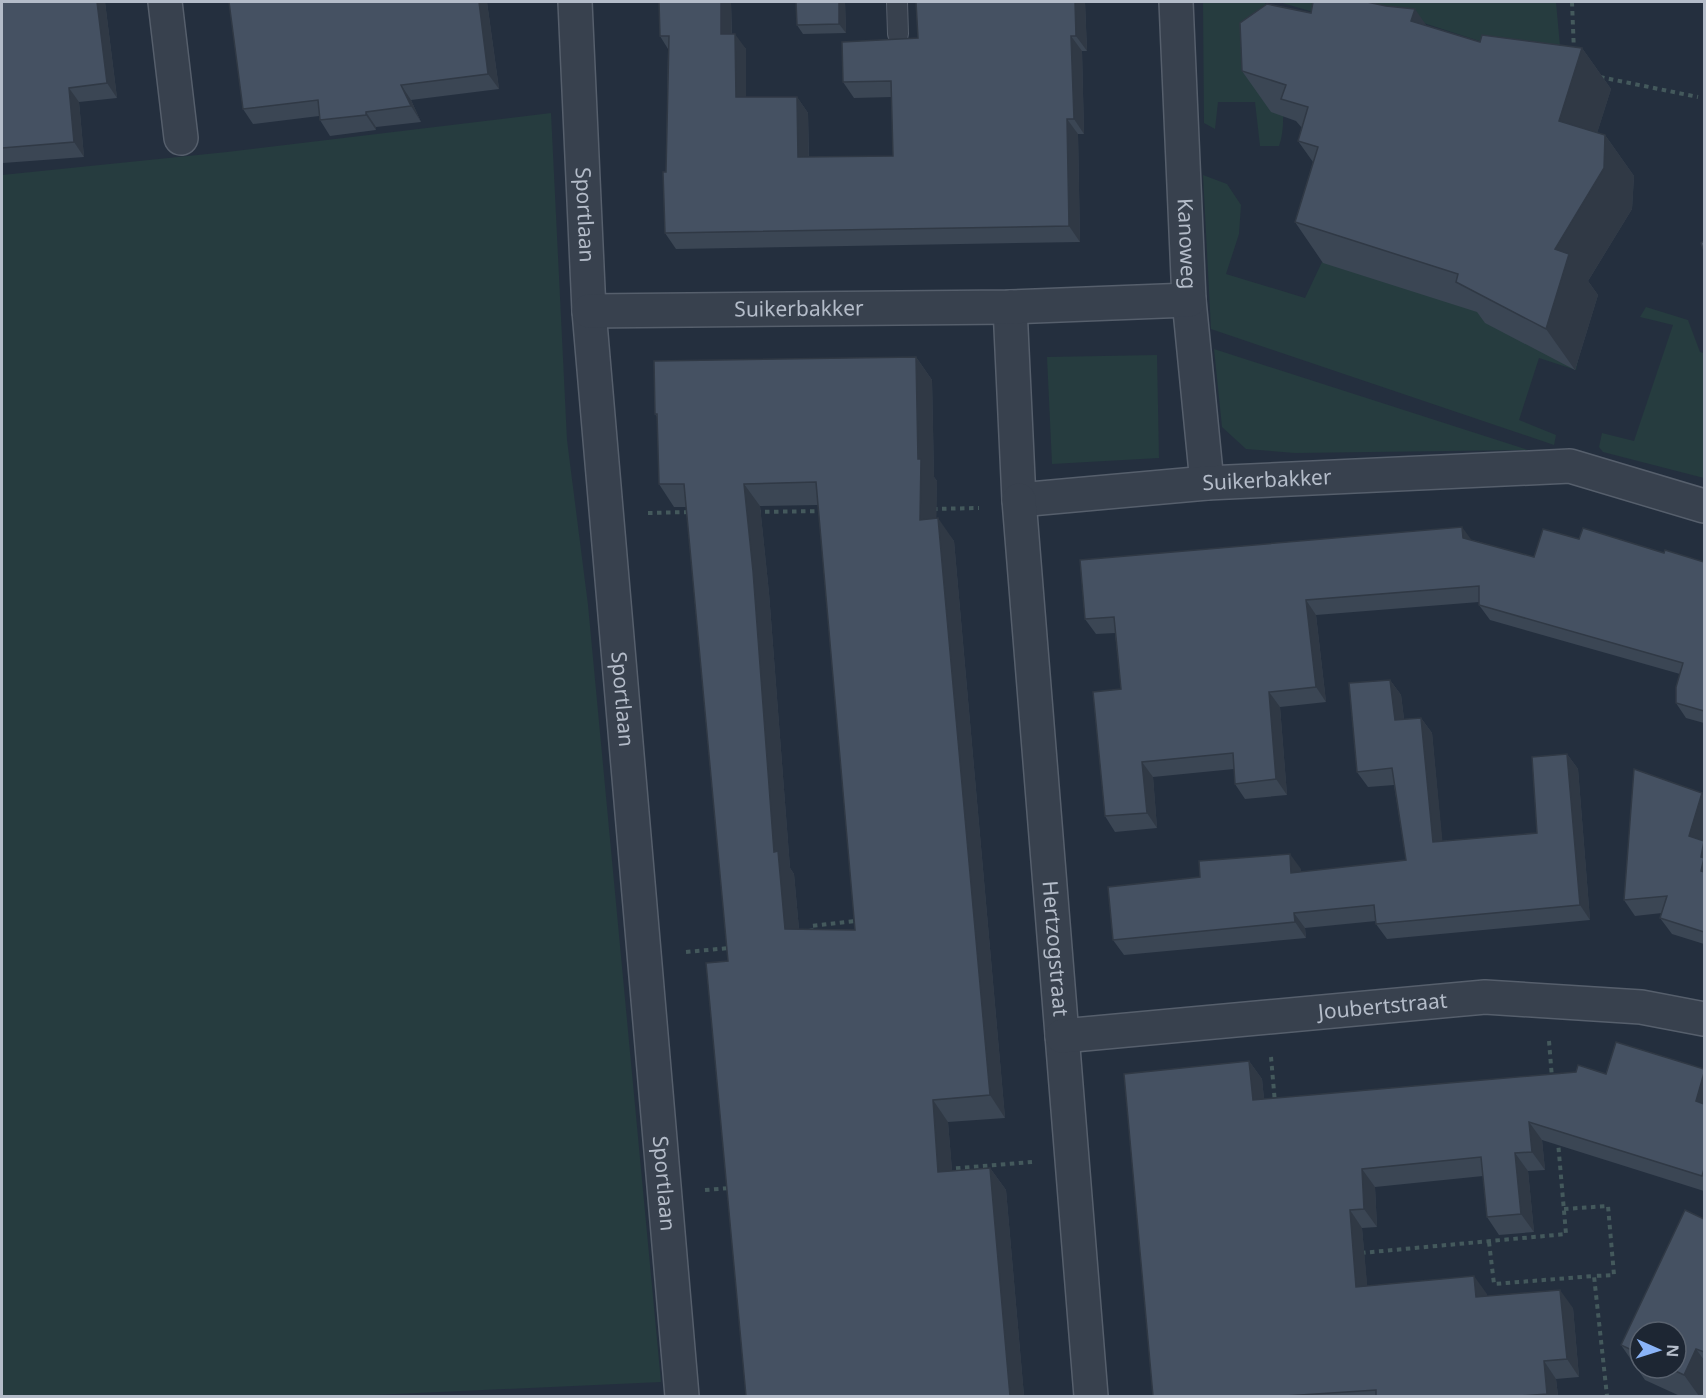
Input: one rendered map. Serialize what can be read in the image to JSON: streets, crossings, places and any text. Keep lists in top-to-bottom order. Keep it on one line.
{"streets":{"street":["Sportlaan","Kanoweg","Suikerbakker","Hertzogstraat","Joubertstraat"]},"crossings":[["Sportlaan","Suikerbakker"],["Kanoweg","Suikerbakker"],["Suikerbakker","Hertzogstraat"],["Hertzogstraat","Joubertstraat"]],"north":"right"}
